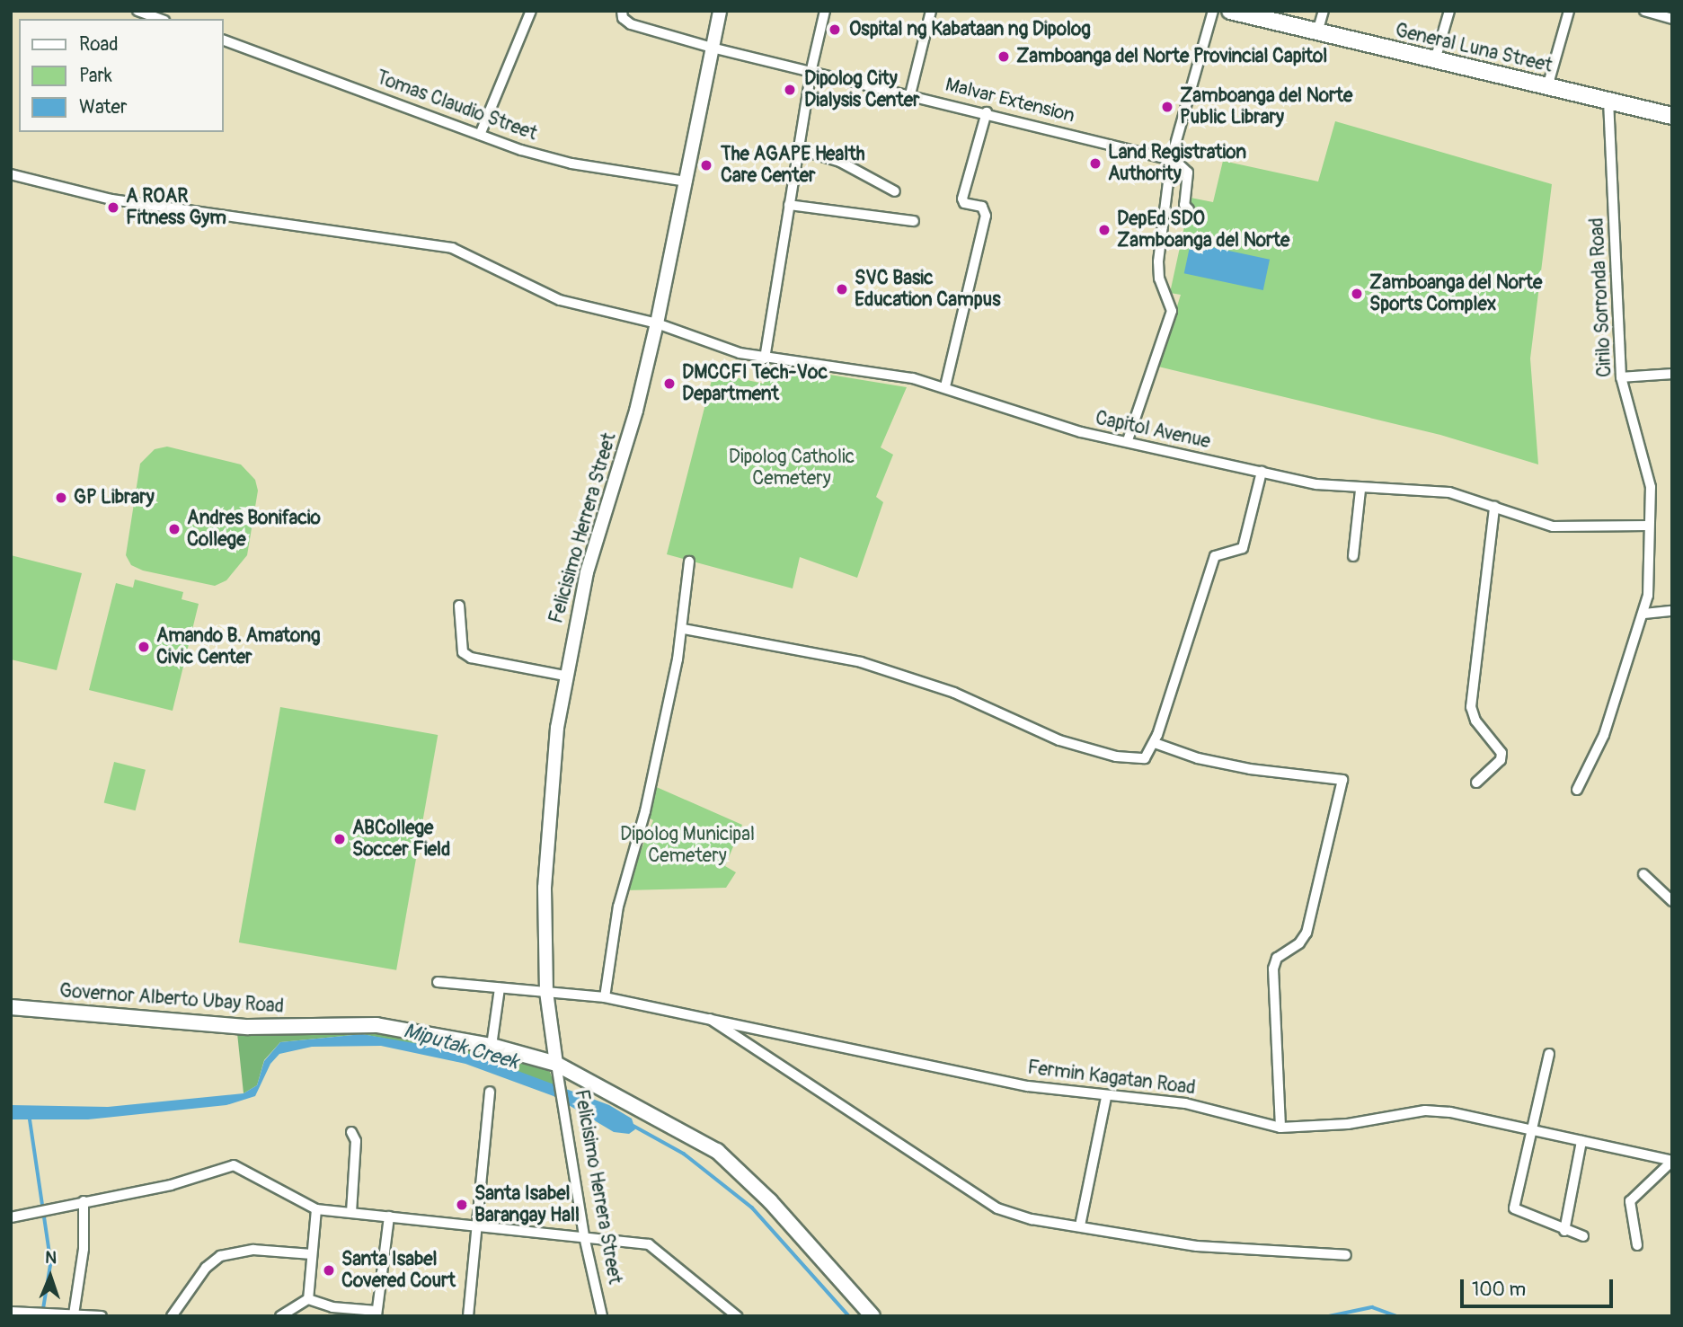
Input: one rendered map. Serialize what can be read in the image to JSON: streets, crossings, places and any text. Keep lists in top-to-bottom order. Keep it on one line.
{"streets":{"main road":["General Luna Street","Governor Alberto Ubay Road"],"street":["Malvar Extension","Tomas Claudio Street","Cirilo Sorronda Road","Capitol Avenue","Felicisimo Herrera Street","Fermin Kagatan Road"]},"crossings":[["General Luna Street","Cirilo Sorronda Road"],["Malvar Extension","Felicisimo Herrera Street"],["Tomas Claudio Street","Felicisimo Herrera Street"],["Cirilo Sorronda Road","Capitol Avenue"],["Capitol Avenue","Felicisimo Herrera Street"],["Felicisimo Herrera Street","Governor Alberto Ubay Road"],["Felicisimo Herrera Street","Fermin Kagatan Road"]],"water":["Miputak Creek"],"parks":["Dipolog Catholic Cemetery","Dipolog Municipal Cemetery"],"places":["Ospital ng Kabataan ng Dipolog","Zamboanga del Norte Provincial Capitol","Dipolog City Dialysis Center","Zamboanga del Norte Public Library","Land Registration Authority","The AGAPE Health Care Center","A ROAR Fitness Gym","DepEd SDO Zamboanga del Norte","SVC Basic Education Campus","Zamboanga del Norte Sports Complex","DMCCFI Tech-Voc Department","GP Library","Andres Bonifacio College","Amando B. Amatong Civic Center","ABCollege Soccer Field","Santa Isabel Barangay Hall","Santa Isabel Covered Court"],"legend":["Road","Park","Water"],"scale_bar":"100 m","north":"top"}
